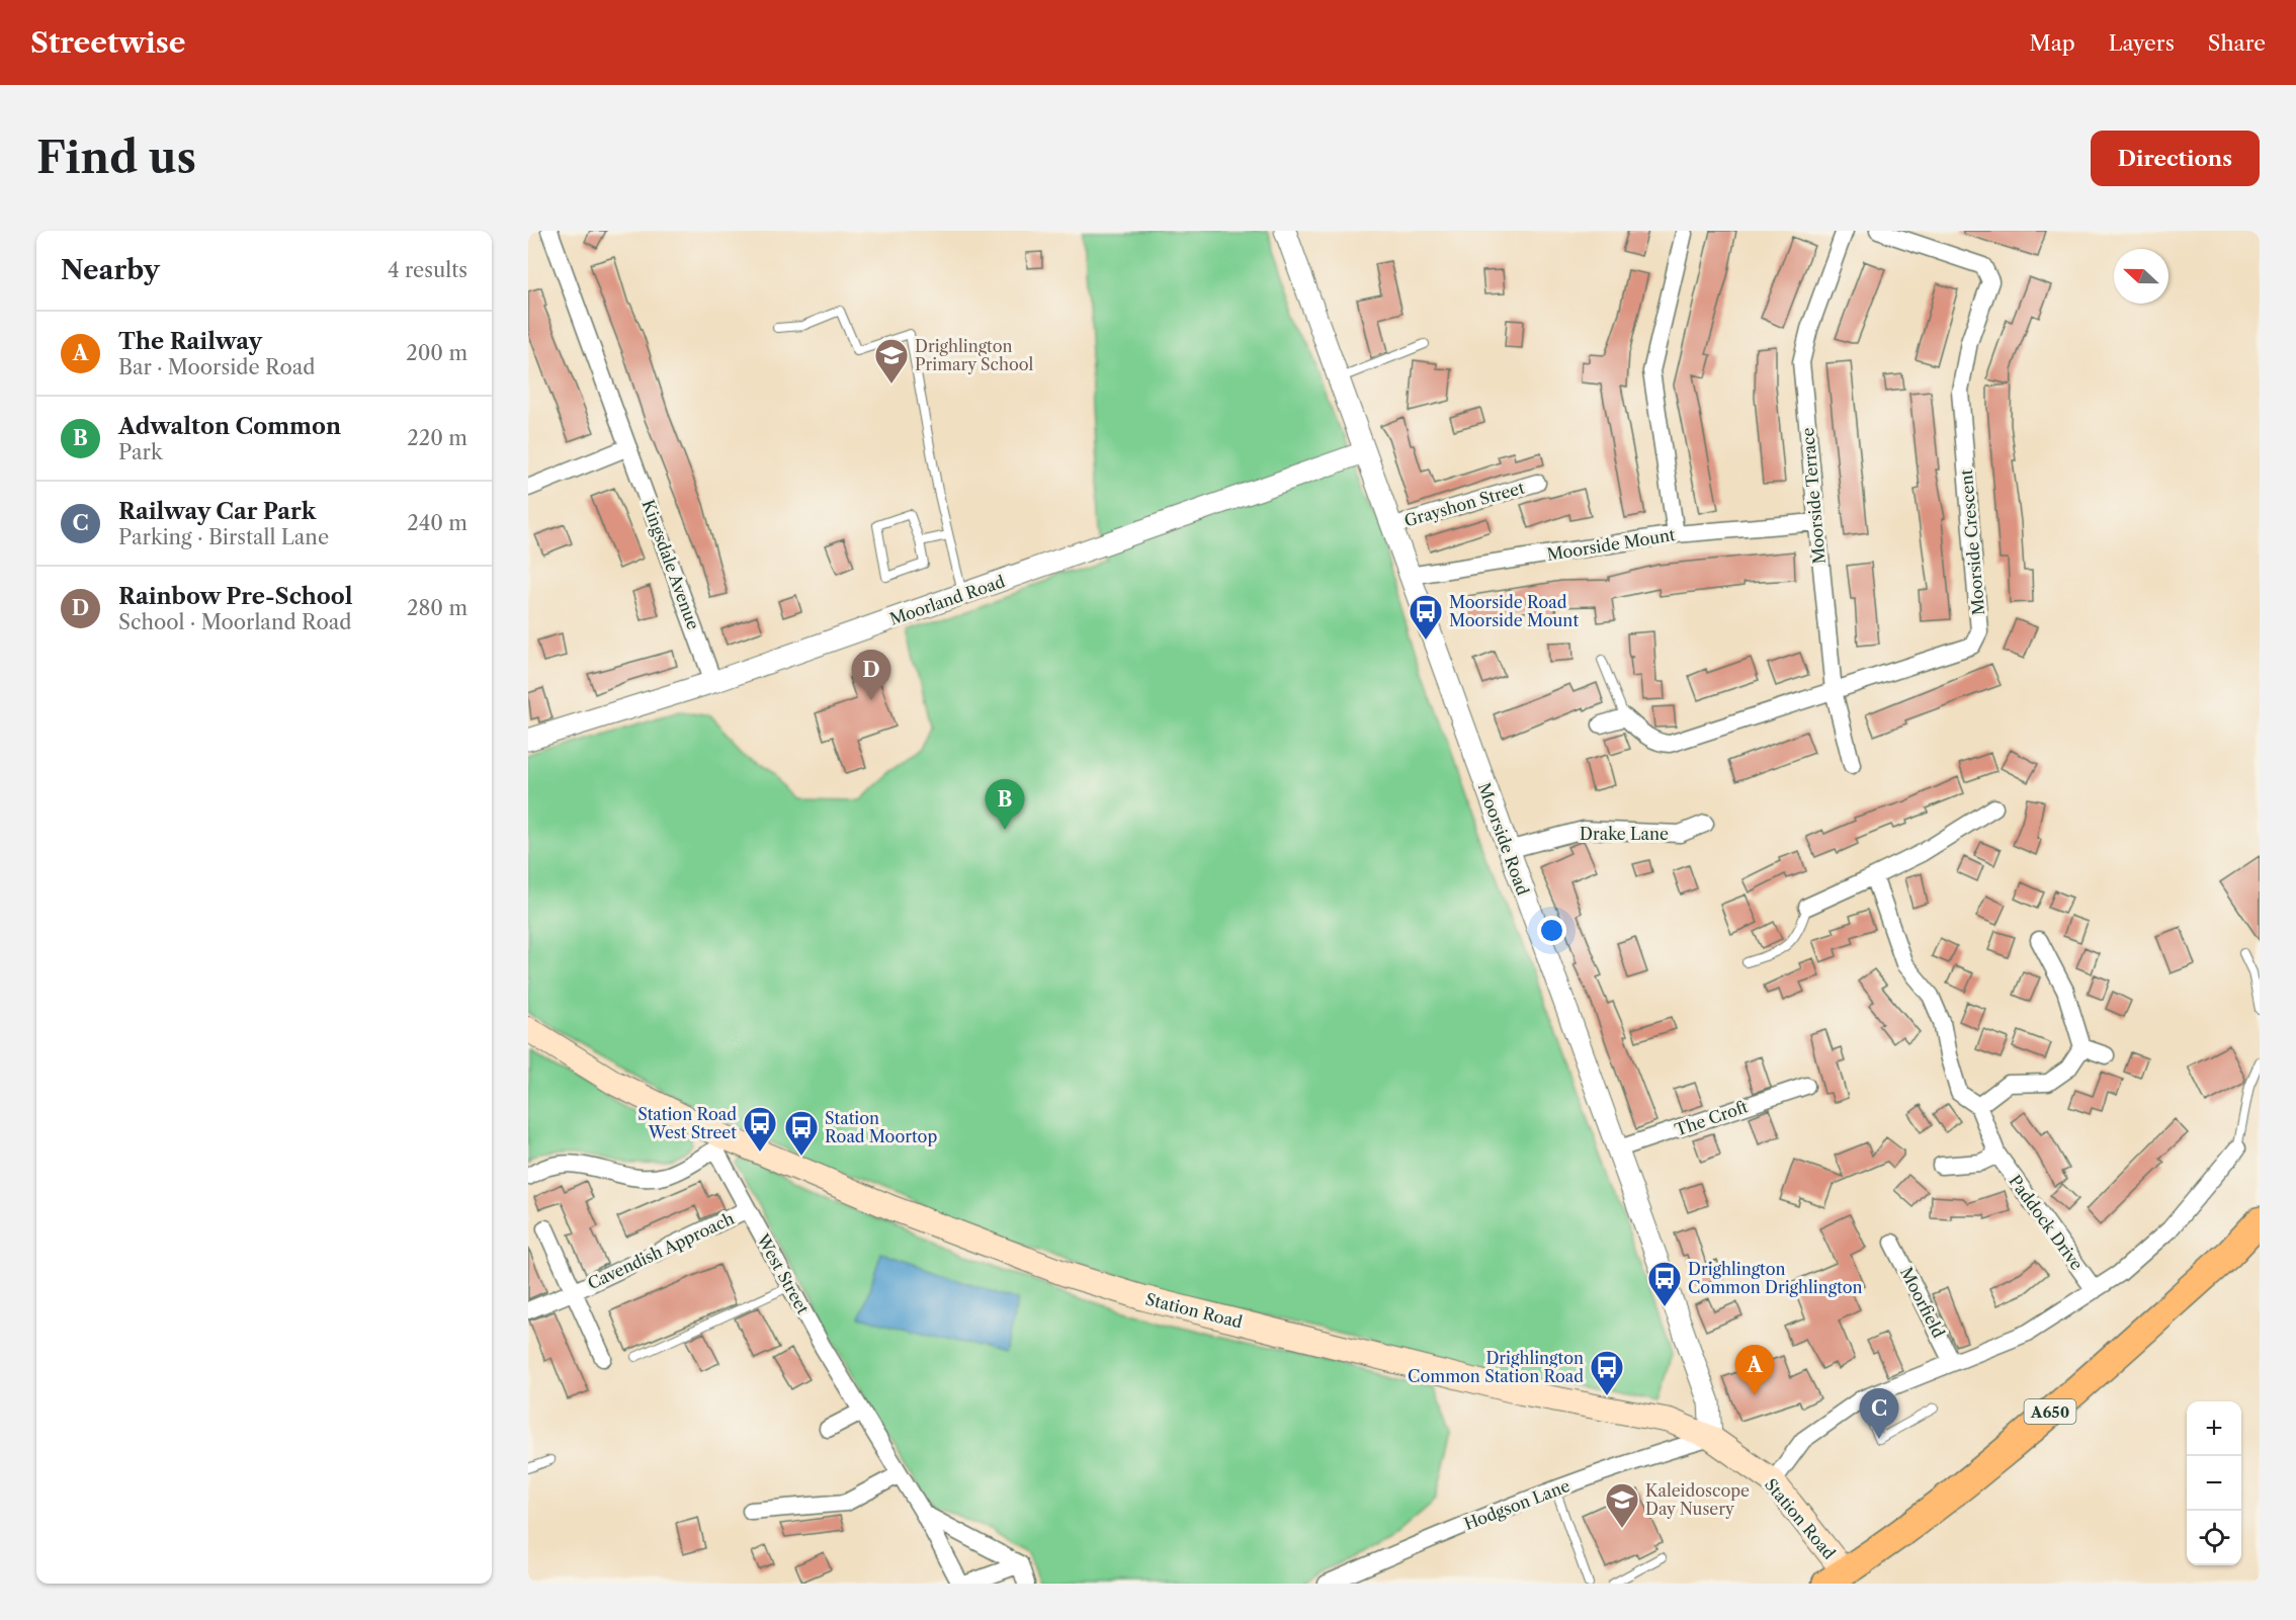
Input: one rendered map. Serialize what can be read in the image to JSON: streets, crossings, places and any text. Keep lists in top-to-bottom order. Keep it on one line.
{"streets":{"highway":["A650"],"main road":["Station Road"],"street":["Moorside Terrace","Grayshon Street","Moorside Crescent","Moorside Mount","Kingsdale Avenue","Moorland Road","Drake Lane","Moorside Road","The Croft","Paddock Drive","Cavendish Approach","West Street","Moorfield","Hodgson Lane"]},"crossings":[["Moorside Terrace","Moorside Crescent"],["Moorside Terrace","Moorside Mount"],["Grayshon Street","Moorside Road"],["Moorside Mount","Moorside Road"],["Kingsdale Avenue","Moorland Road"],["Moorland Road","Moorside Road"],["Drake Lane","Moorside Road"],["Moorside Road","The Croft"],["Moorside Road","Station Road"],["Moorside Road","Hodgson Lane"],["Cavendish Approach","West Street"],["West Street","Station Road"],["Station Road","A650"],["Station Road","Hodgson Lane"]],"places":{"school or university":["Drighlington Primary School","Kaleidoscope Day Nusery"],"bus stop":["Moorside Road Moorside Mount","Station Road West Street","Station Road Moortop","Drighlington Common Drighlington","Drighlington Common Station Road"]},"north":"left","page":{"header":"Streetwise","nav":["Map","Layers","Share"],"buttons":"Directions","title":"Find us","heading":["Nearby","4 results"],"list":[{"mark":"A","name":"The Railway","note":"Bar · Moorside Road","value":"200 m"},{"mark":"B","name":"Adwalton Common","note":"Park","value":"220 m"},{"mark":"C","name":"Railway Car Park","note":"Parking · Birstall Lane","value":"240 m"},{"mark":"D","name":"Rainbow Pre-School","note":"School · Moorland Road","value":"280 m"}],"pins":["D","B","A","C"],"map_buttons":["+","−"]}}
